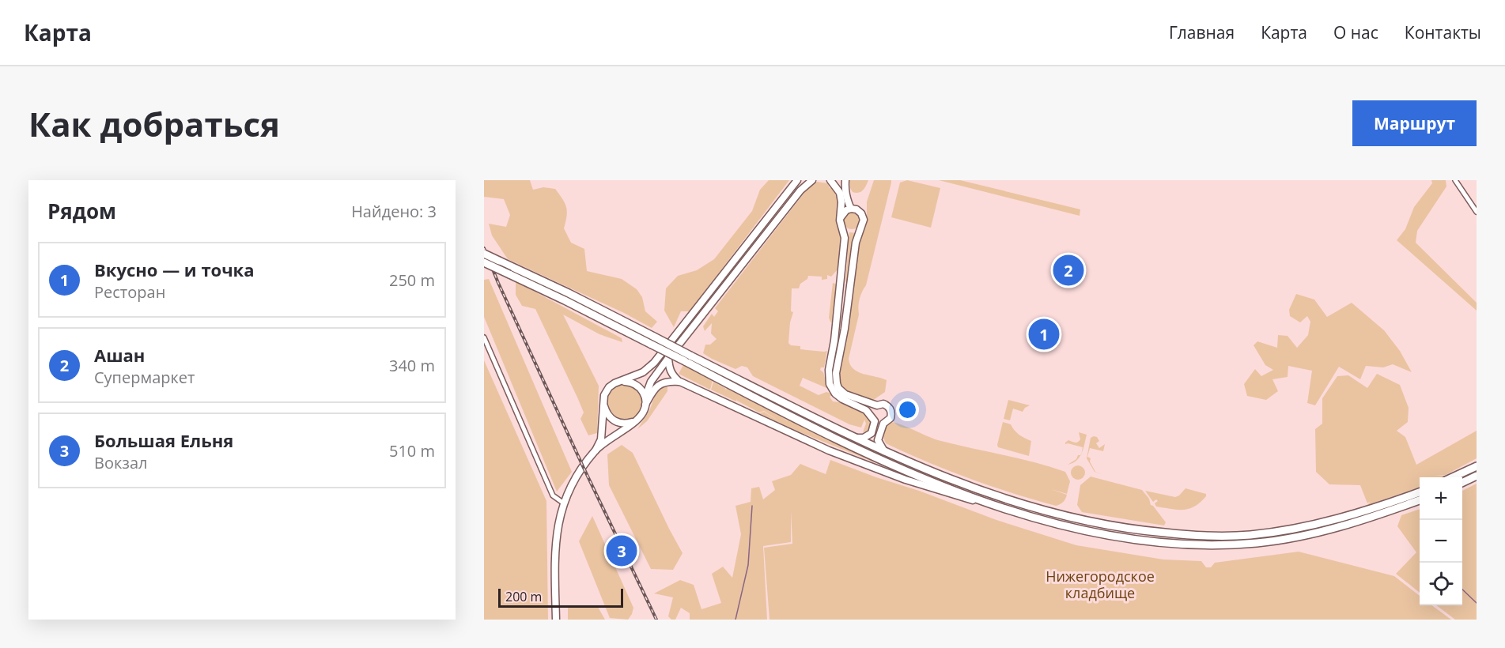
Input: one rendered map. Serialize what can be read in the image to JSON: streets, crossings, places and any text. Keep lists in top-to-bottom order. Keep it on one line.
{"parks":["Нижегородское кладбище"],"scale_bar":"200 m","page":{"header":"Карта","nav":["Главная","Карта","О нас","Контакты"],"buttons":"Маршрут","title":"Как добраться","heading":["Рядом","Найдено: 3"],"list":[{"mark":"1","name":"Вкусно — и точка","note":"Ресторан","value":"250 m"},{"mark":"2","name":"Ашан","note":"Супермаркет","value":"340 m"},{"mark":"3","name":"Большая Ельня","note":"Вокзал","value":"510 m"}],"pins":["2","1","3"],"map_buttons":["+","−"],"scale":"200 m"}}
